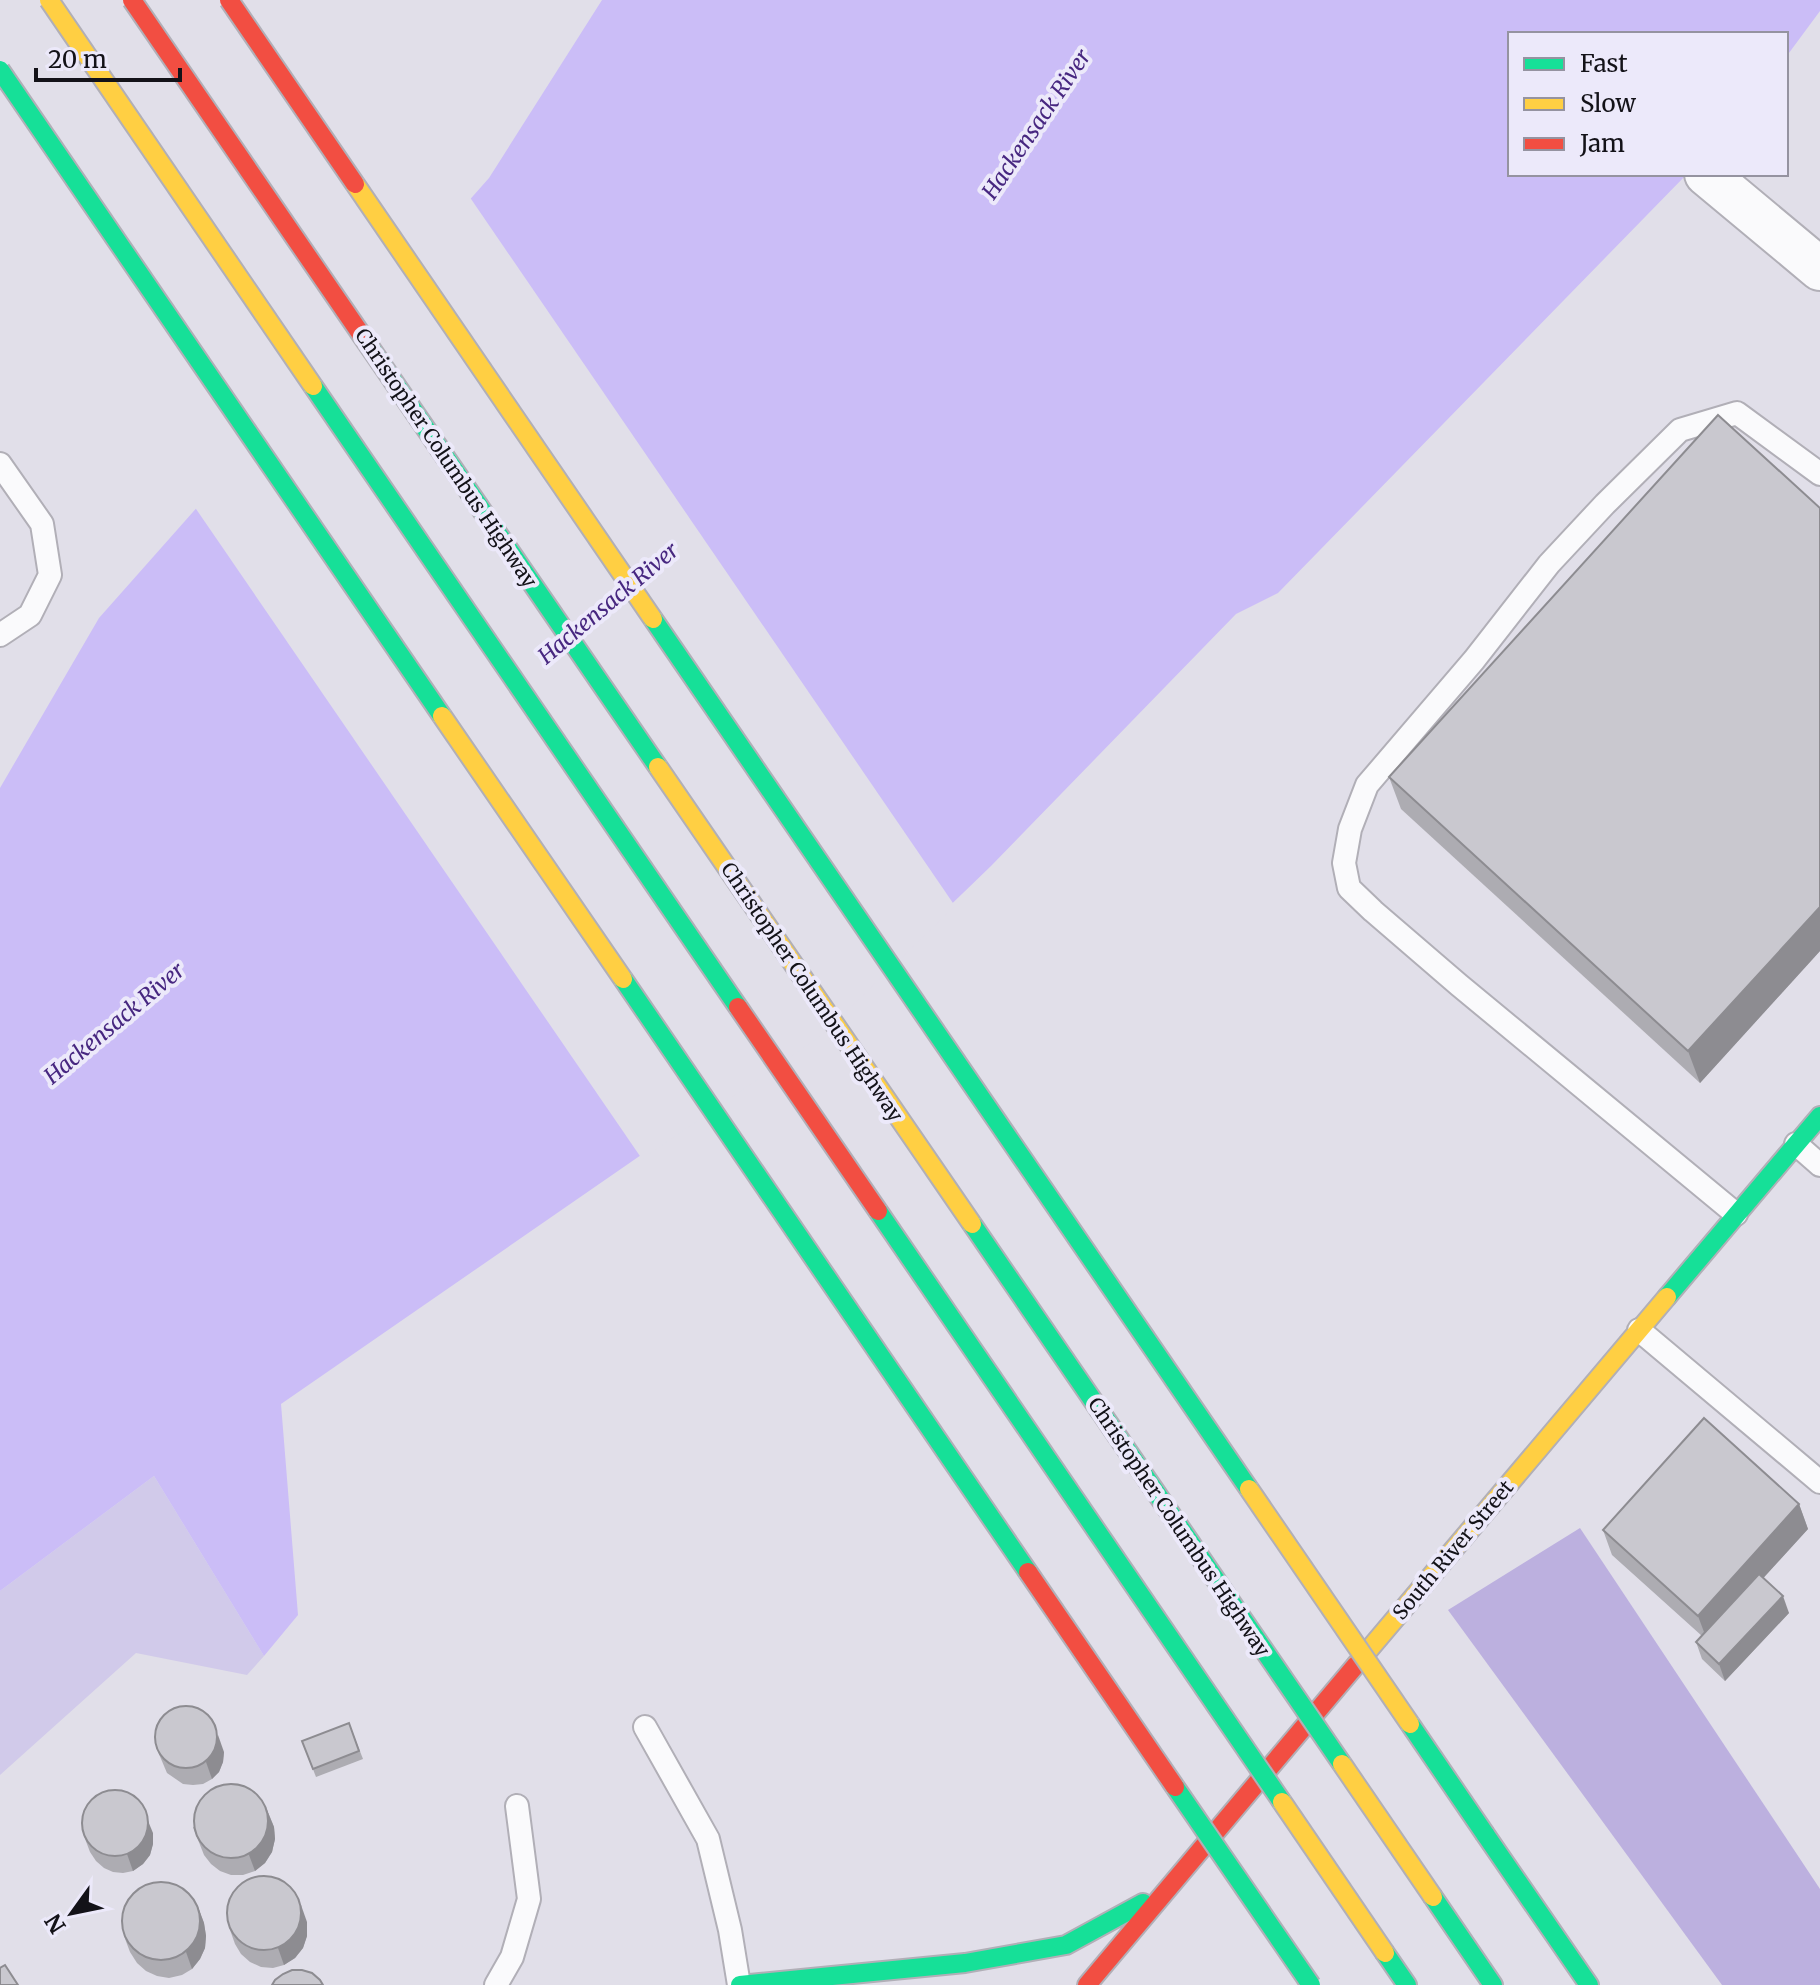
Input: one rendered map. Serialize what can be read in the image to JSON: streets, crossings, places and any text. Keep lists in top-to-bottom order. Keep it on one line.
{"streets":{"main road":["Christopher Columbus Highway","South River Street"]},"water":["Hackensack River"],"legend":["Fast","Slow","Jam"],"scale_bar":"20 m","north":"bottom left"}
